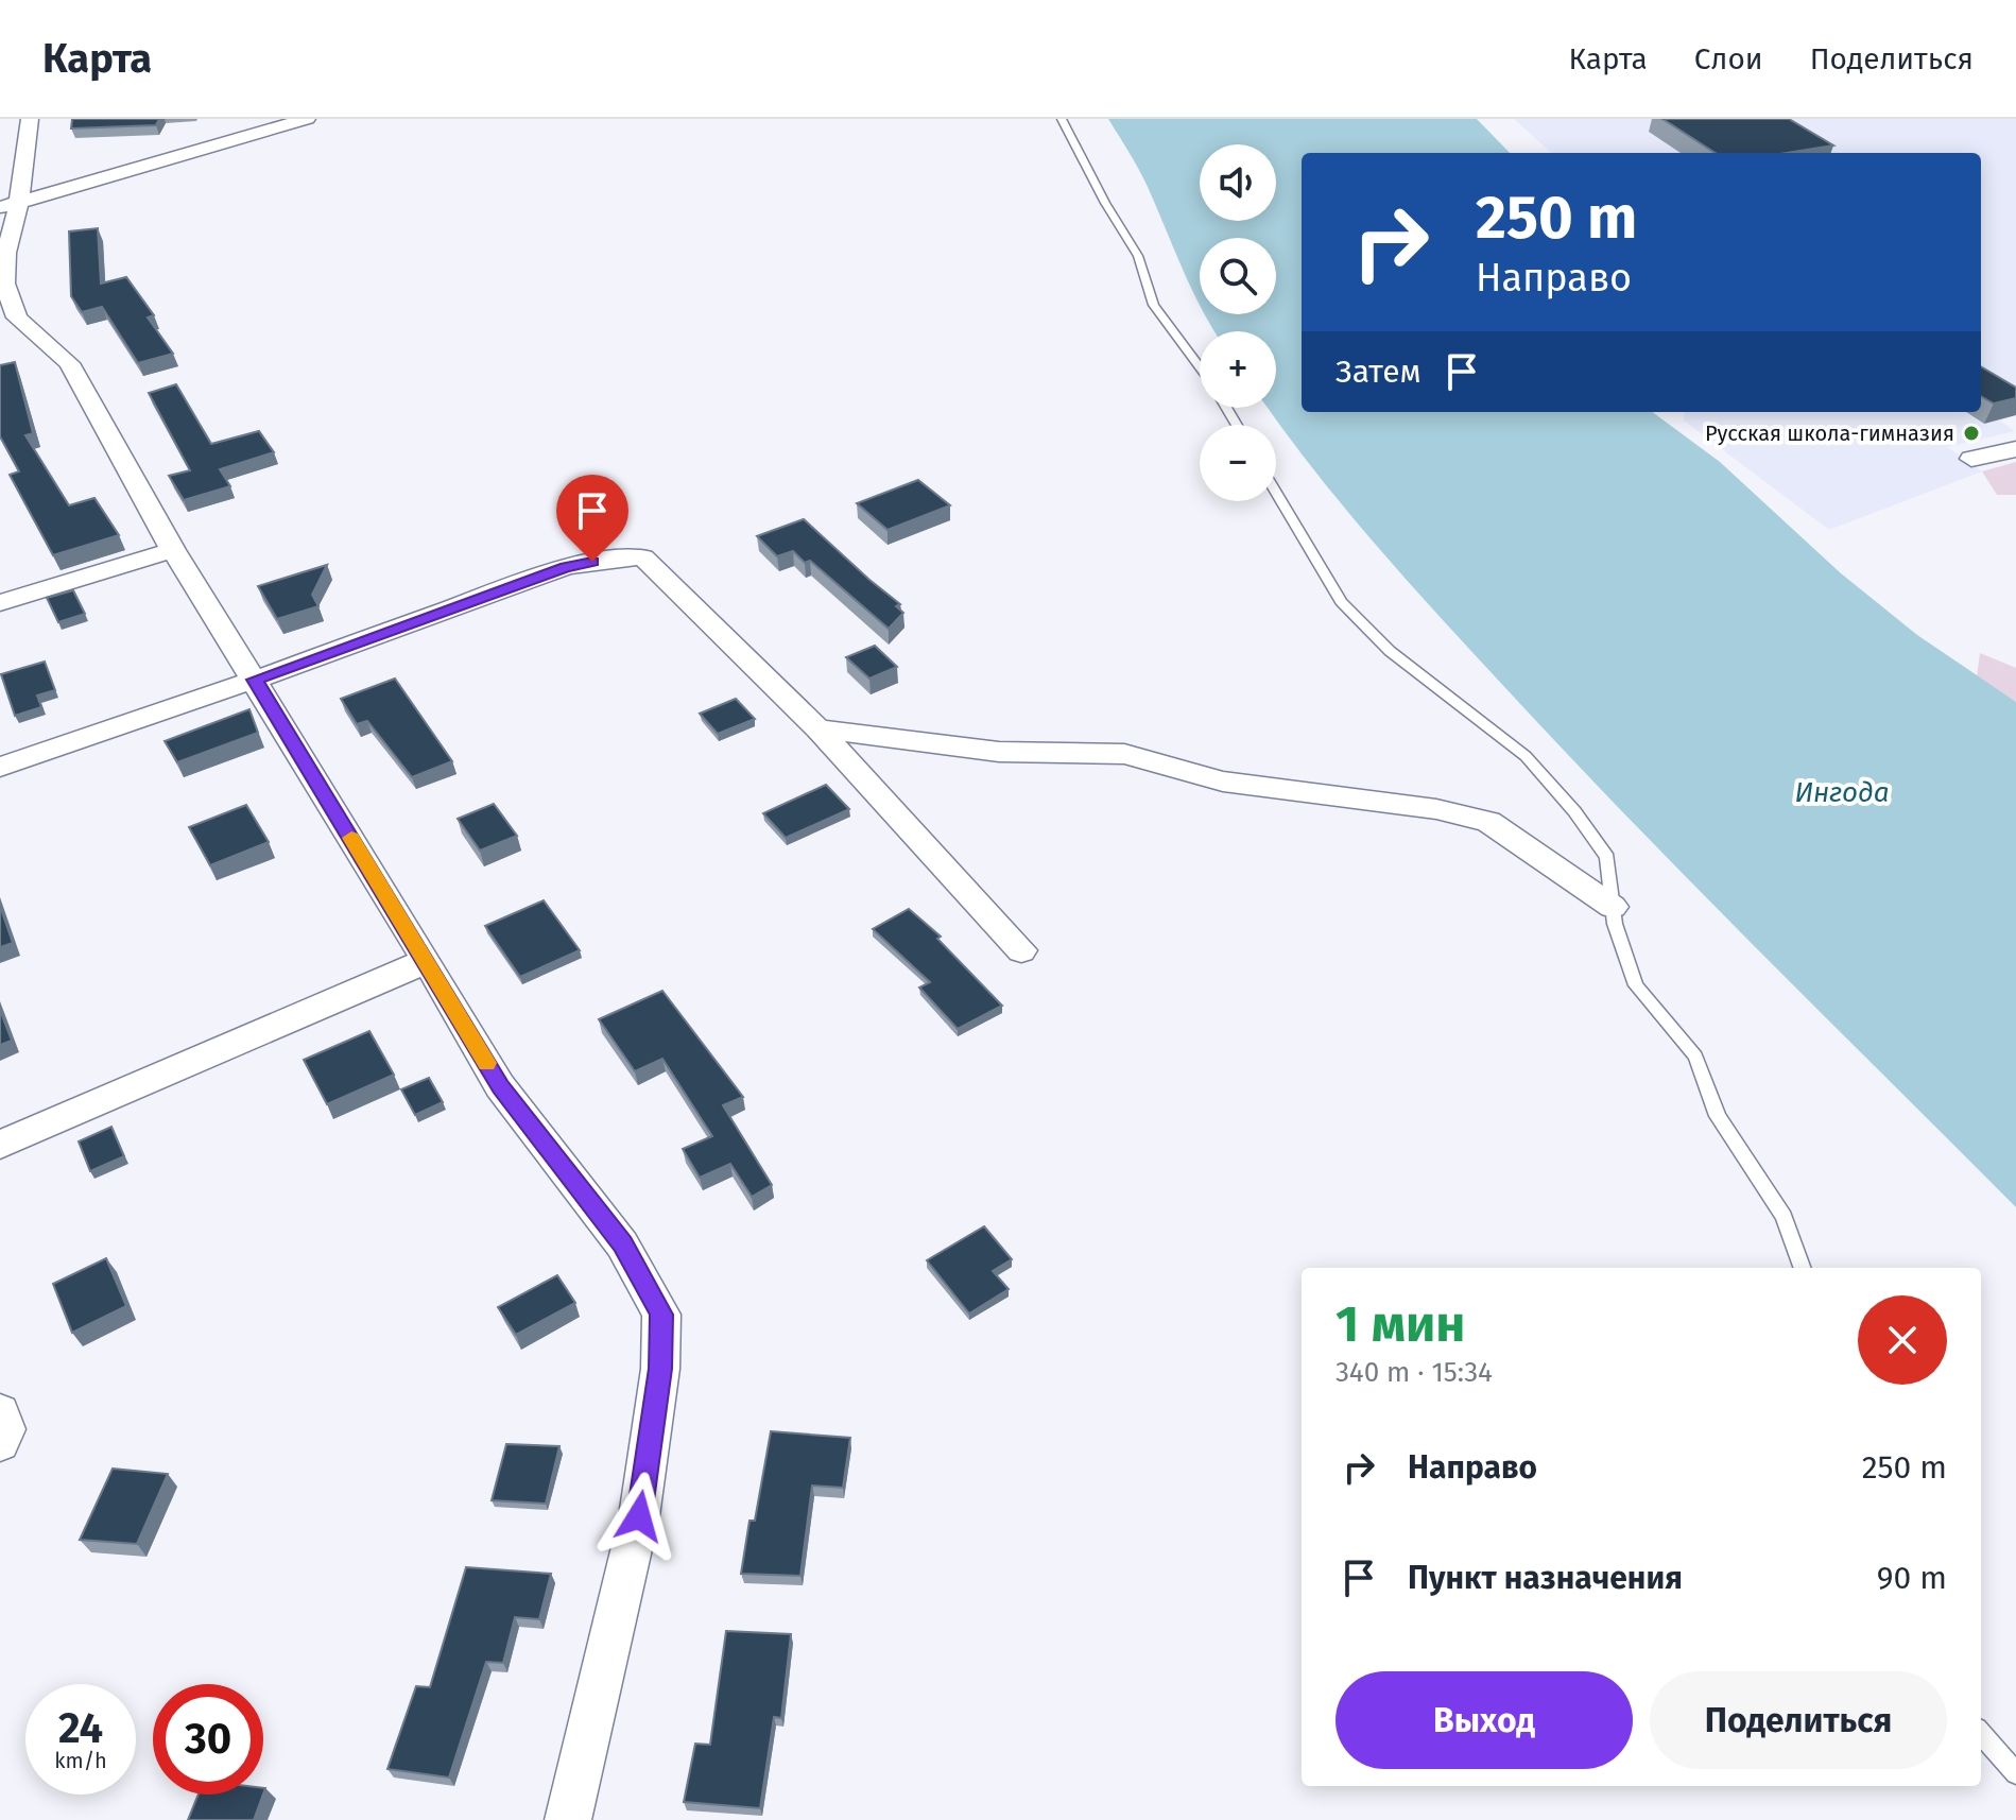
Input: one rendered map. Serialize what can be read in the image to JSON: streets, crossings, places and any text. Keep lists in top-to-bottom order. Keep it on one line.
{"water":["Ингода"],"places":["Русская школа-гимназия"],"page":{"header":"Карта","nav":["Карта","Слои","Поделиться"],"map_buttons":["+","−"],"turn":["250 m","Направо"],"then":"Затем","heading":["1 мин","340 m · 15:34"],"list":[{"name":"Направо","value":"250 m"},{"name":"Пункт назначения","value":"90 m"}],"buttons":["Выход","Поделиться"],"speed":"24 km/h","limit":"30"}}
